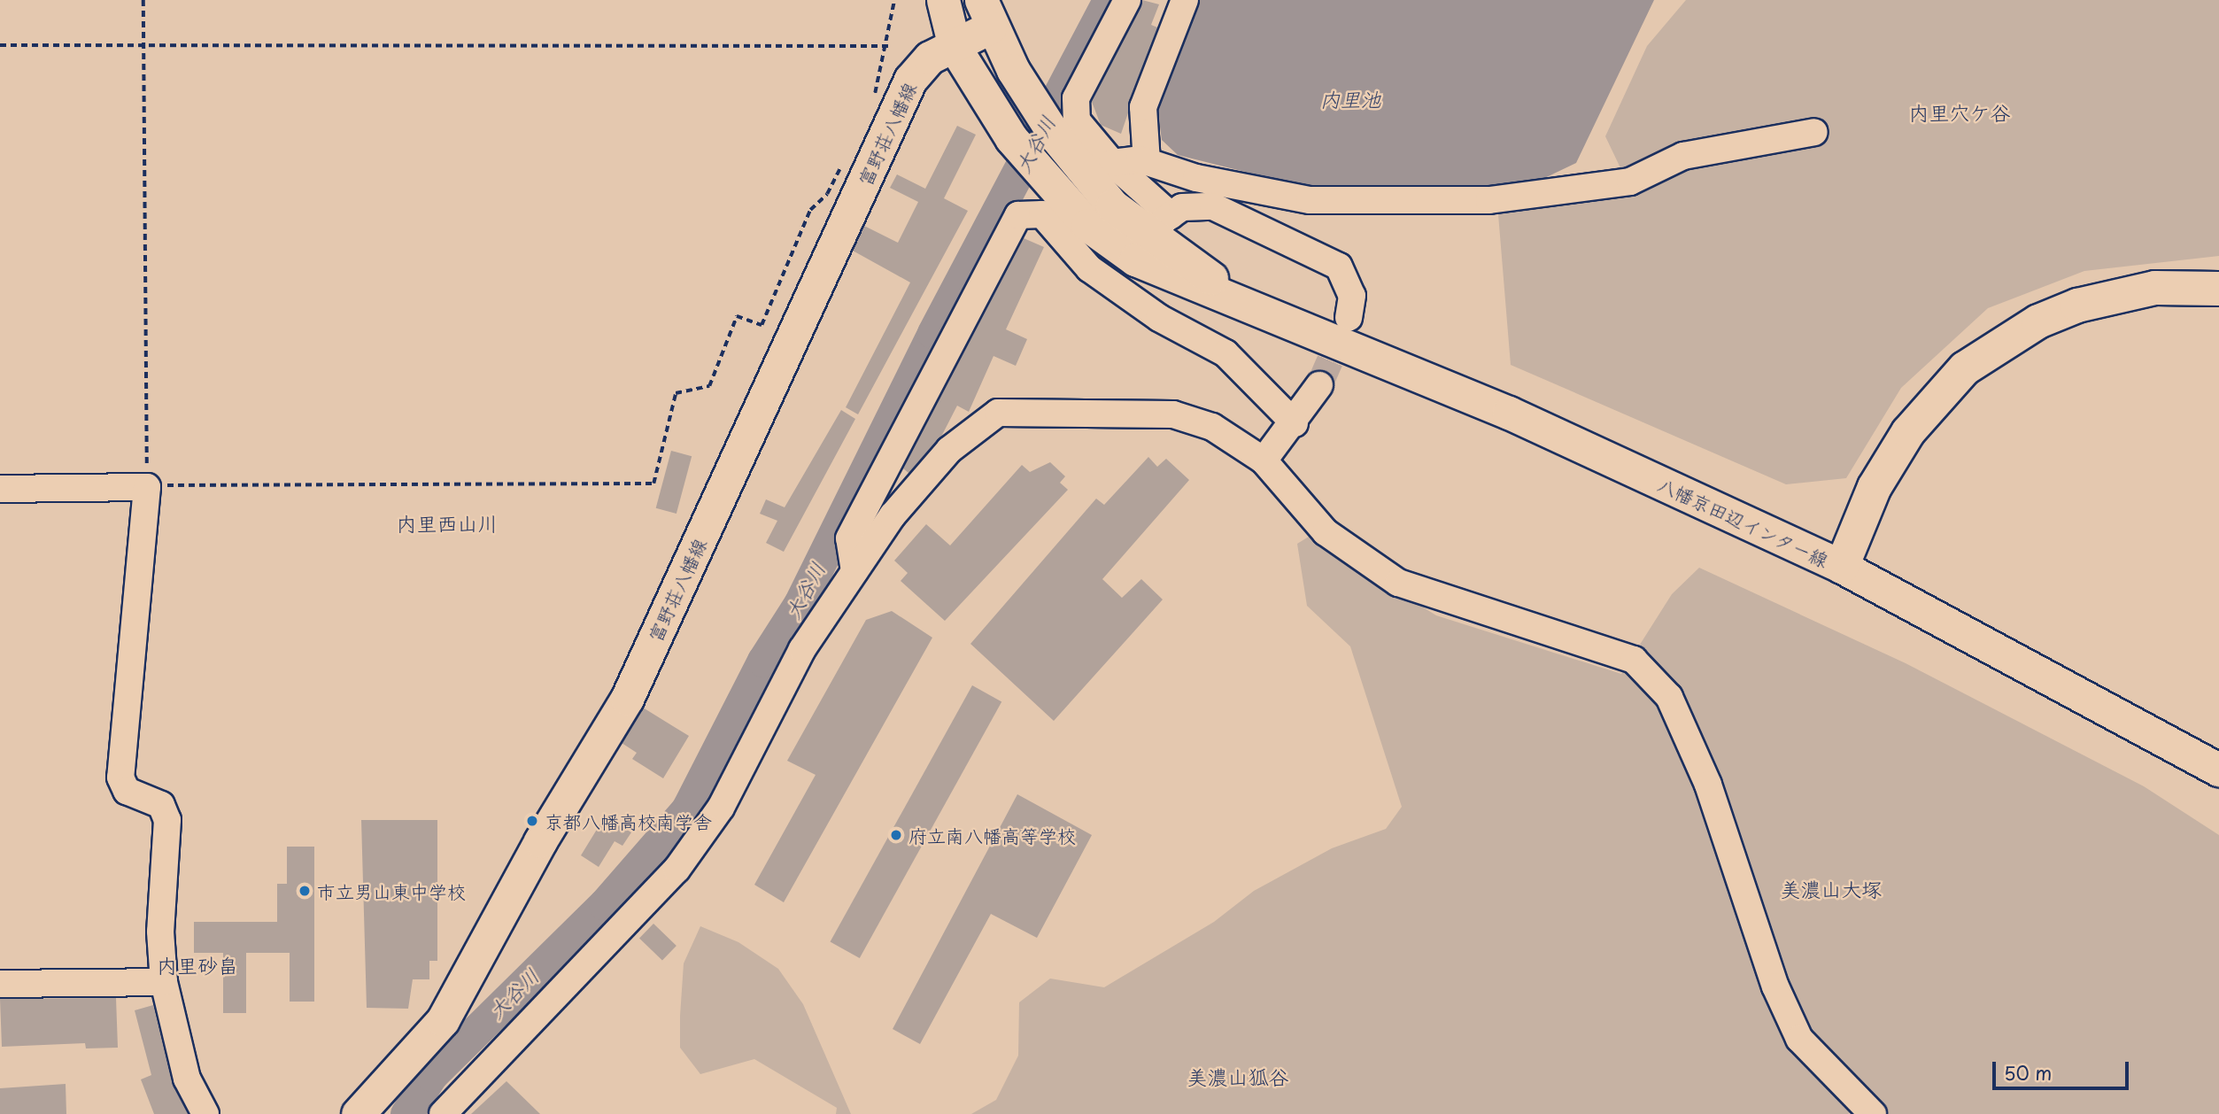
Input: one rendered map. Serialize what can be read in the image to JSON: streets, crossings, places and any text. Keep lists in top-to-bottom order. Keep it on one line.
{"streets":{"main road":["富野荘八幡線","八幡京田辺インター線"]},"crossings":[["富野荘八幡線","八幡京田辺インター線"]],"districts":["内里穴ケ谷","内里西山川","美濃山大塚","内里砂畠","美濃山狐谷"],"water":["内里池","大谷川"],"places":["京都八幡高校南学舎","府立南八幡高等学校","市立男山東中学校"],"scale_bar":"50 m"}
